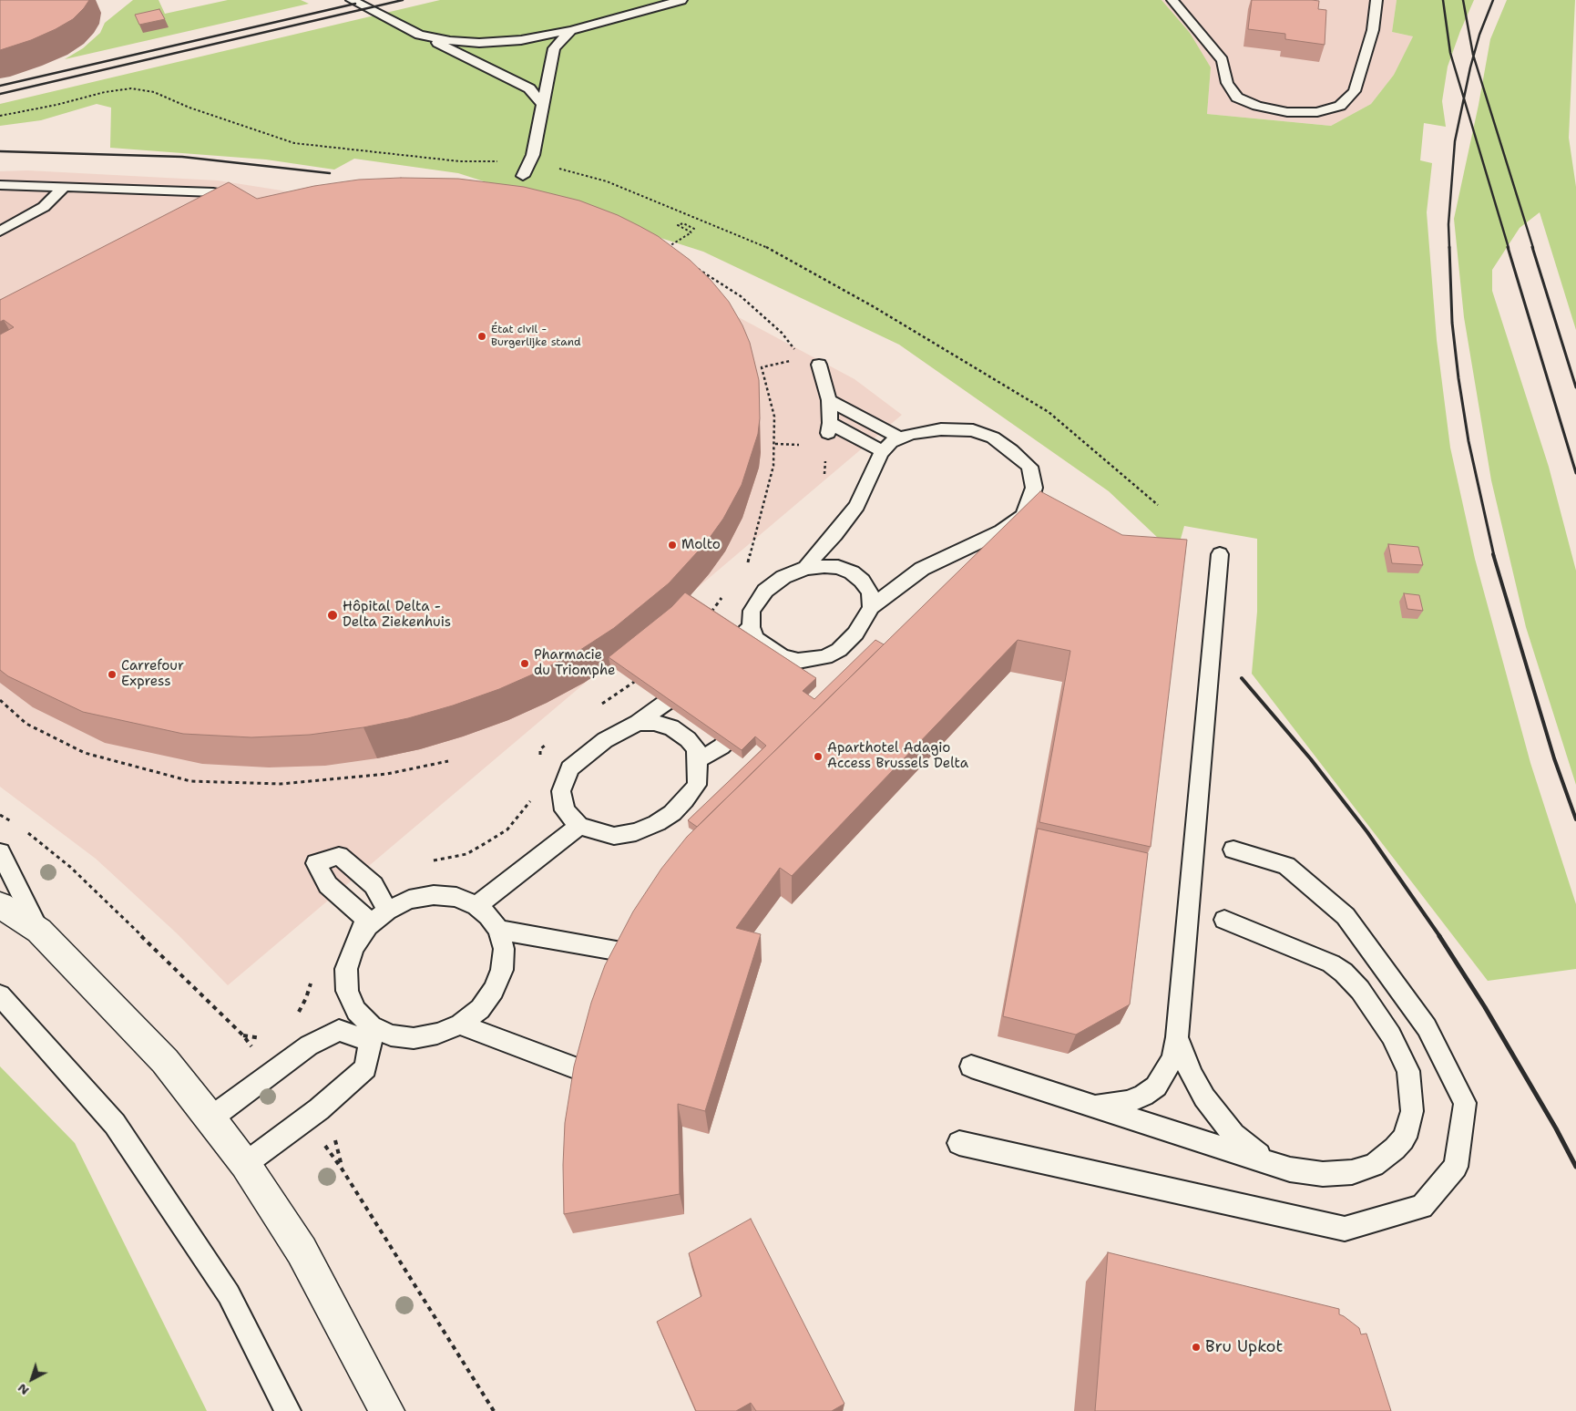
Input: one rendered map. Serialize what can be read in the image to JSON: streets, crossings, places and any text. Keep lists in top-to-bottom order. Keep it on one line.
{"places":["État civil - Burgerlijke stand","Molto","Hôpital Delta - Delta Ziekenhuis","Pharmacie du Triomphe","Carrefour Express","Aparthotel Adagio Access Brussels Delta","Bru Upkot"],"north":"bottom left"}
